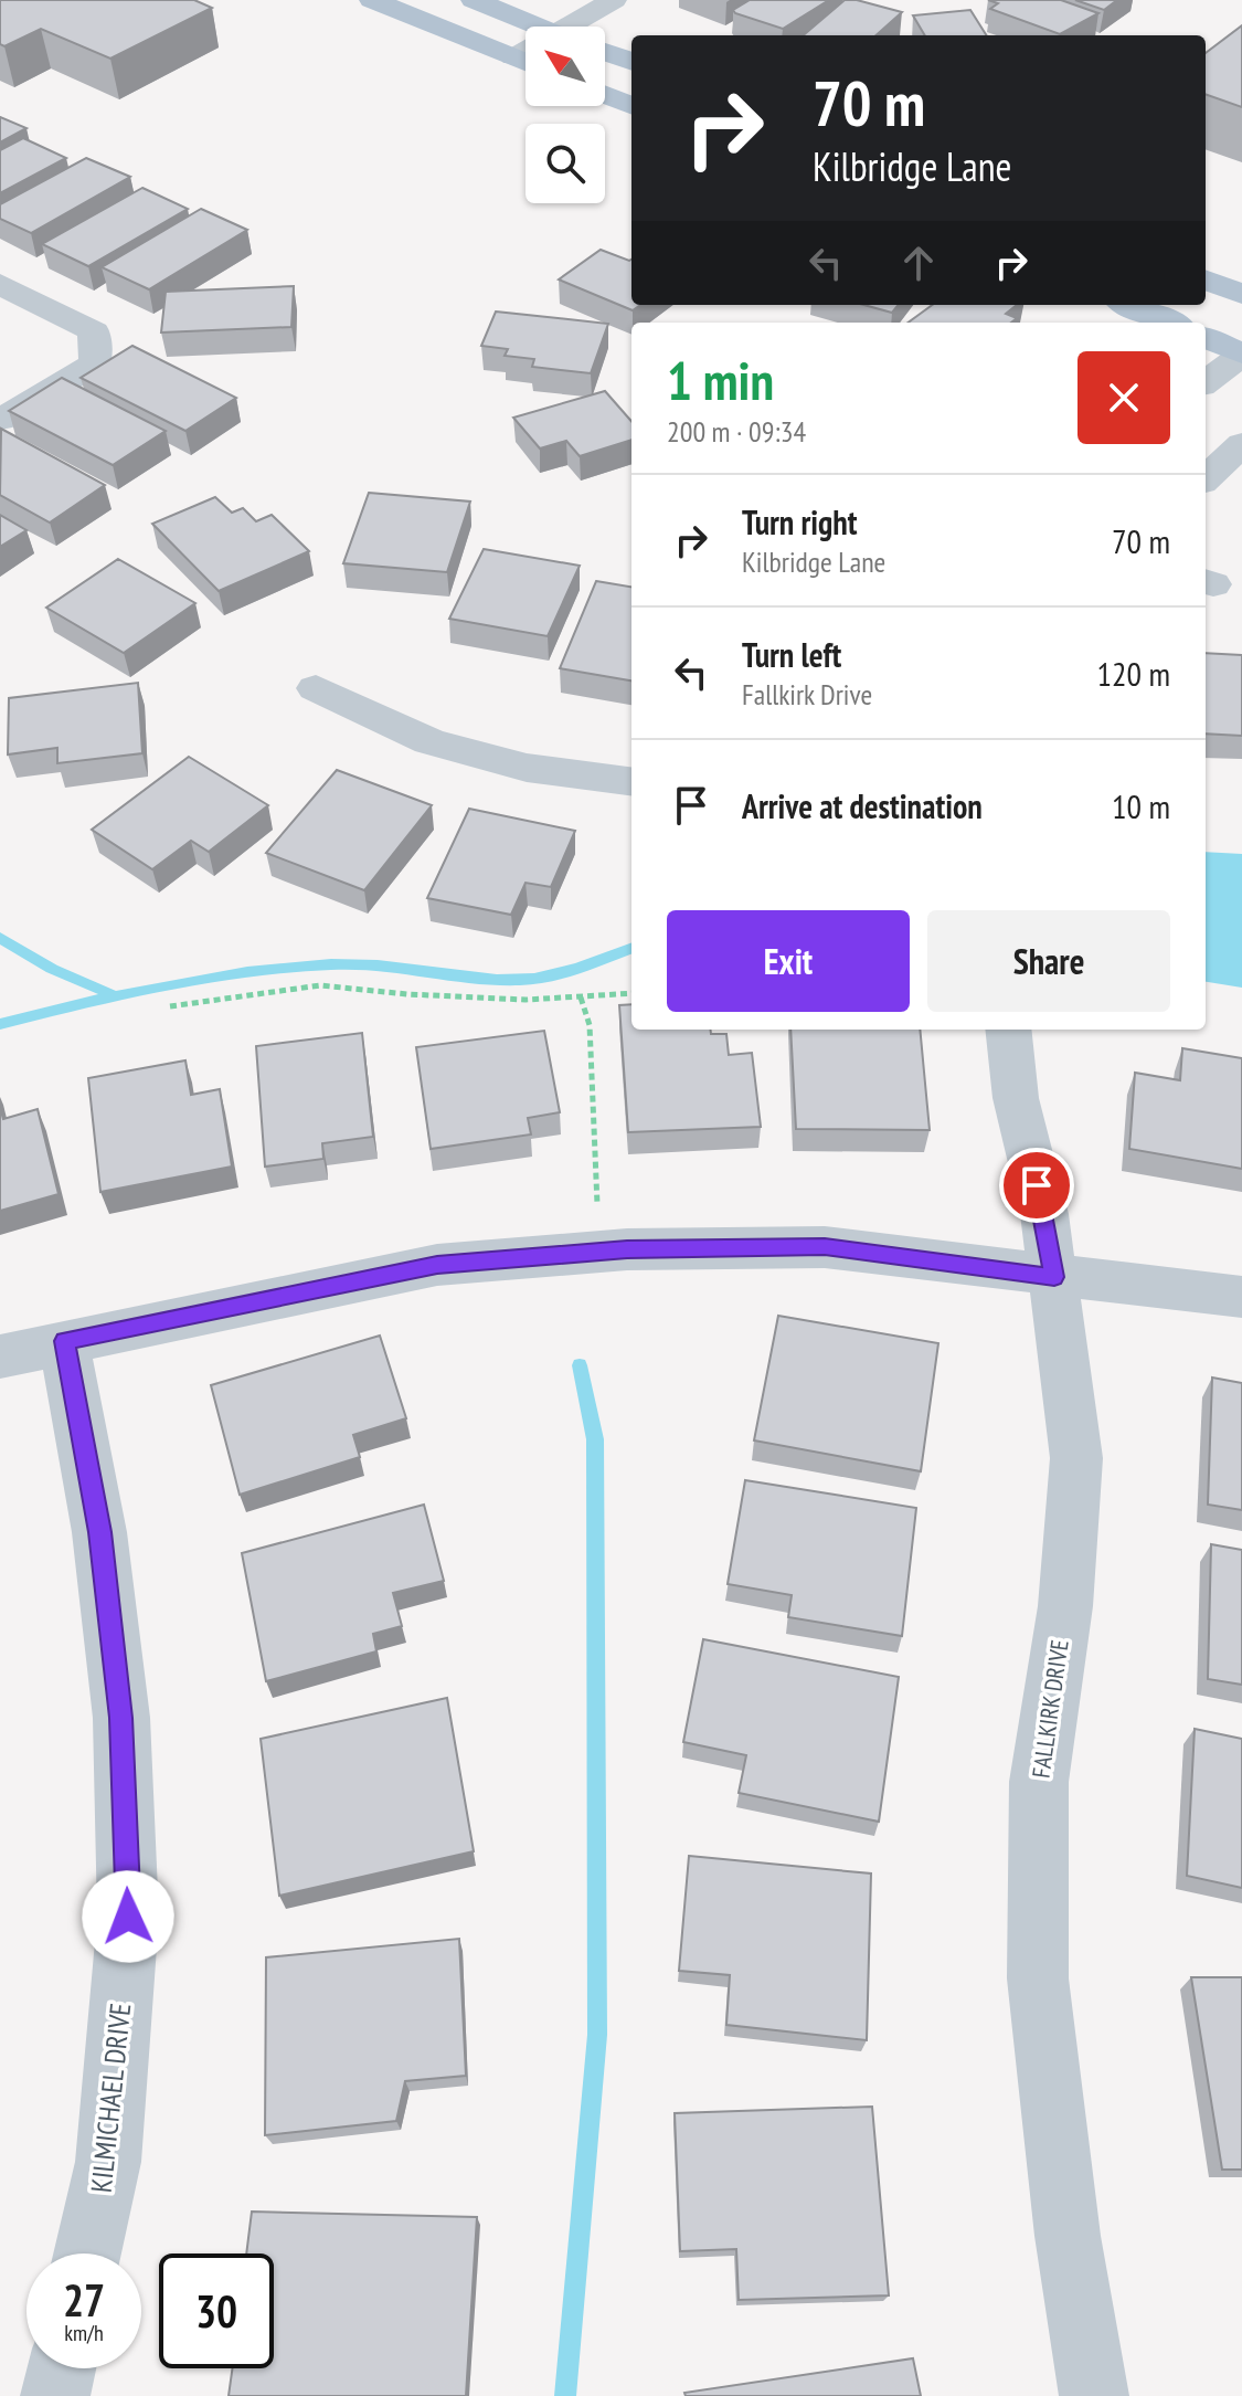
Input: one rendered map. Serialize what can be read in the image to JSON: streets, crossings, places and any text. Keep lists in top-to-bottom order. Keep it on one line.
{"streets":{"street":["FALLKIRK DRIVE","KILMICHAEL DRIVE"]},"north":"top left","page":{"turn":["70 m","Kilbridge Lane"],"heading":["1 min","200 m · 09:34"],"list":[{"name":"Turn right","note":"Kilbridge Lane","value":"70 m"},{"name":"Turn left","note":"Fallkirk Drive","value":"120 m"},{"name":"Arrive at destination","value":"10 m"}],"buttons":["Exit","Share"],"speed":"27 km/h","limit":"30"}}
